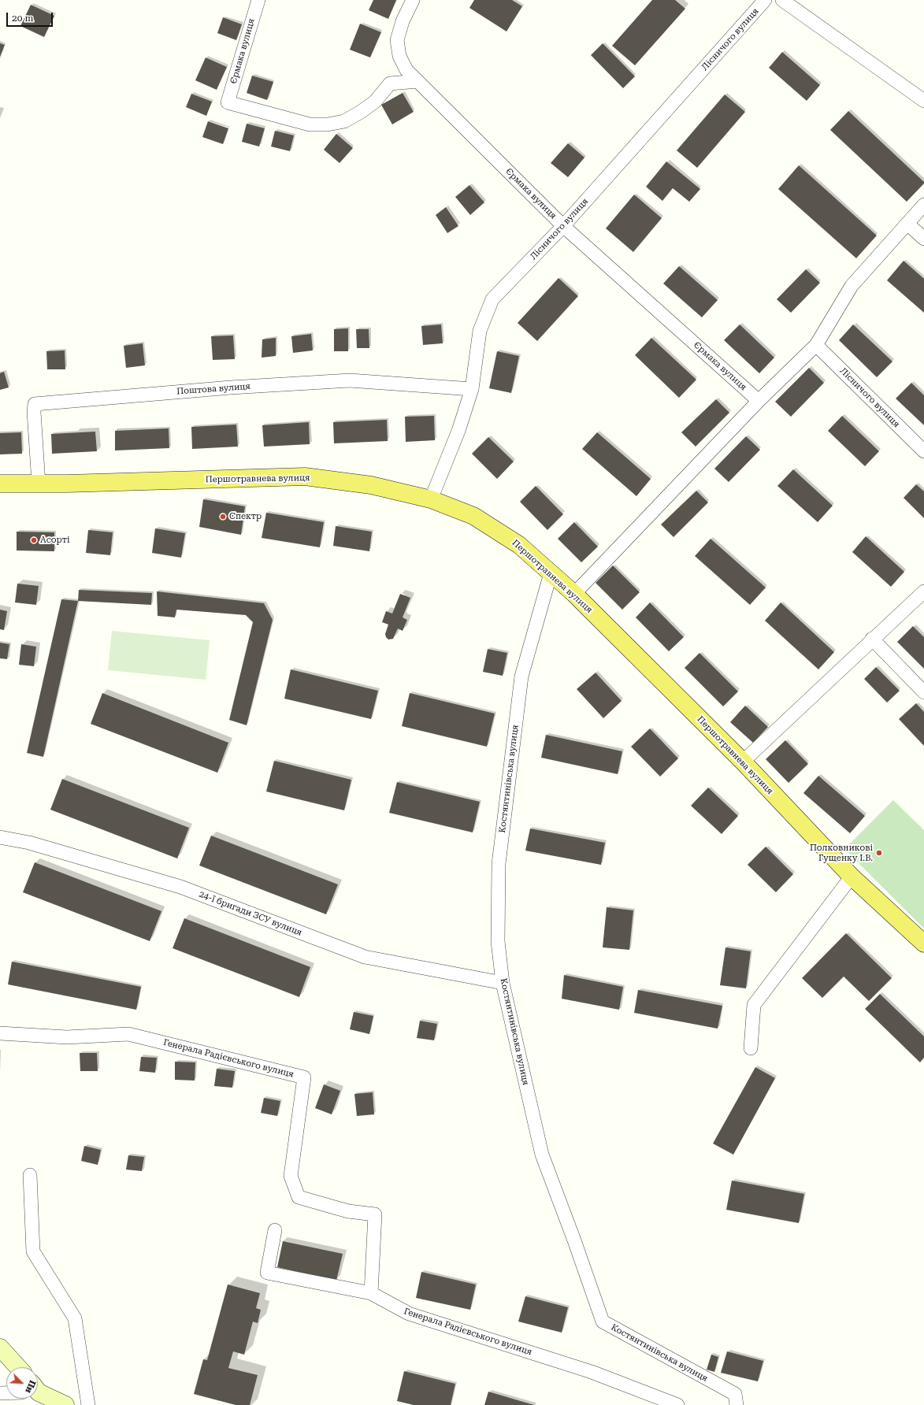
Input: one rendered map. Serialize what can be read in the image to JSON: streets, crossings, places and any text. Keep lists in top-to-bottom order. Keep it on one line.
{"streets":{"main road":["Першотравнева вулиця"],"street":["Лісничого вулиця","Єрмака вулиця","Поштова вулиця","Костянтинівська вулиця","24-ї бригади ЗСУ вулиця","Генерала Радієвського вулиця"]},"crossings":[["Лісничого вулиця","Єрмака вулиця"],["Лісничого вулиця","Поштова вулиця"],["Лісничого вулиця","Першотравнева вулиця"],["Поштова вулиця","Першотравнева вулиця"],["Першотравнева вулиця","Костянтинівська вулиця"],["Костянтинівська вулиця","24-ї бригади ЗСУ вулиця"]],"places":["Спектр","Асорті","Полковникові Гущенку І.В."],"scale_bar":"20 m","north":"bottom right"}
